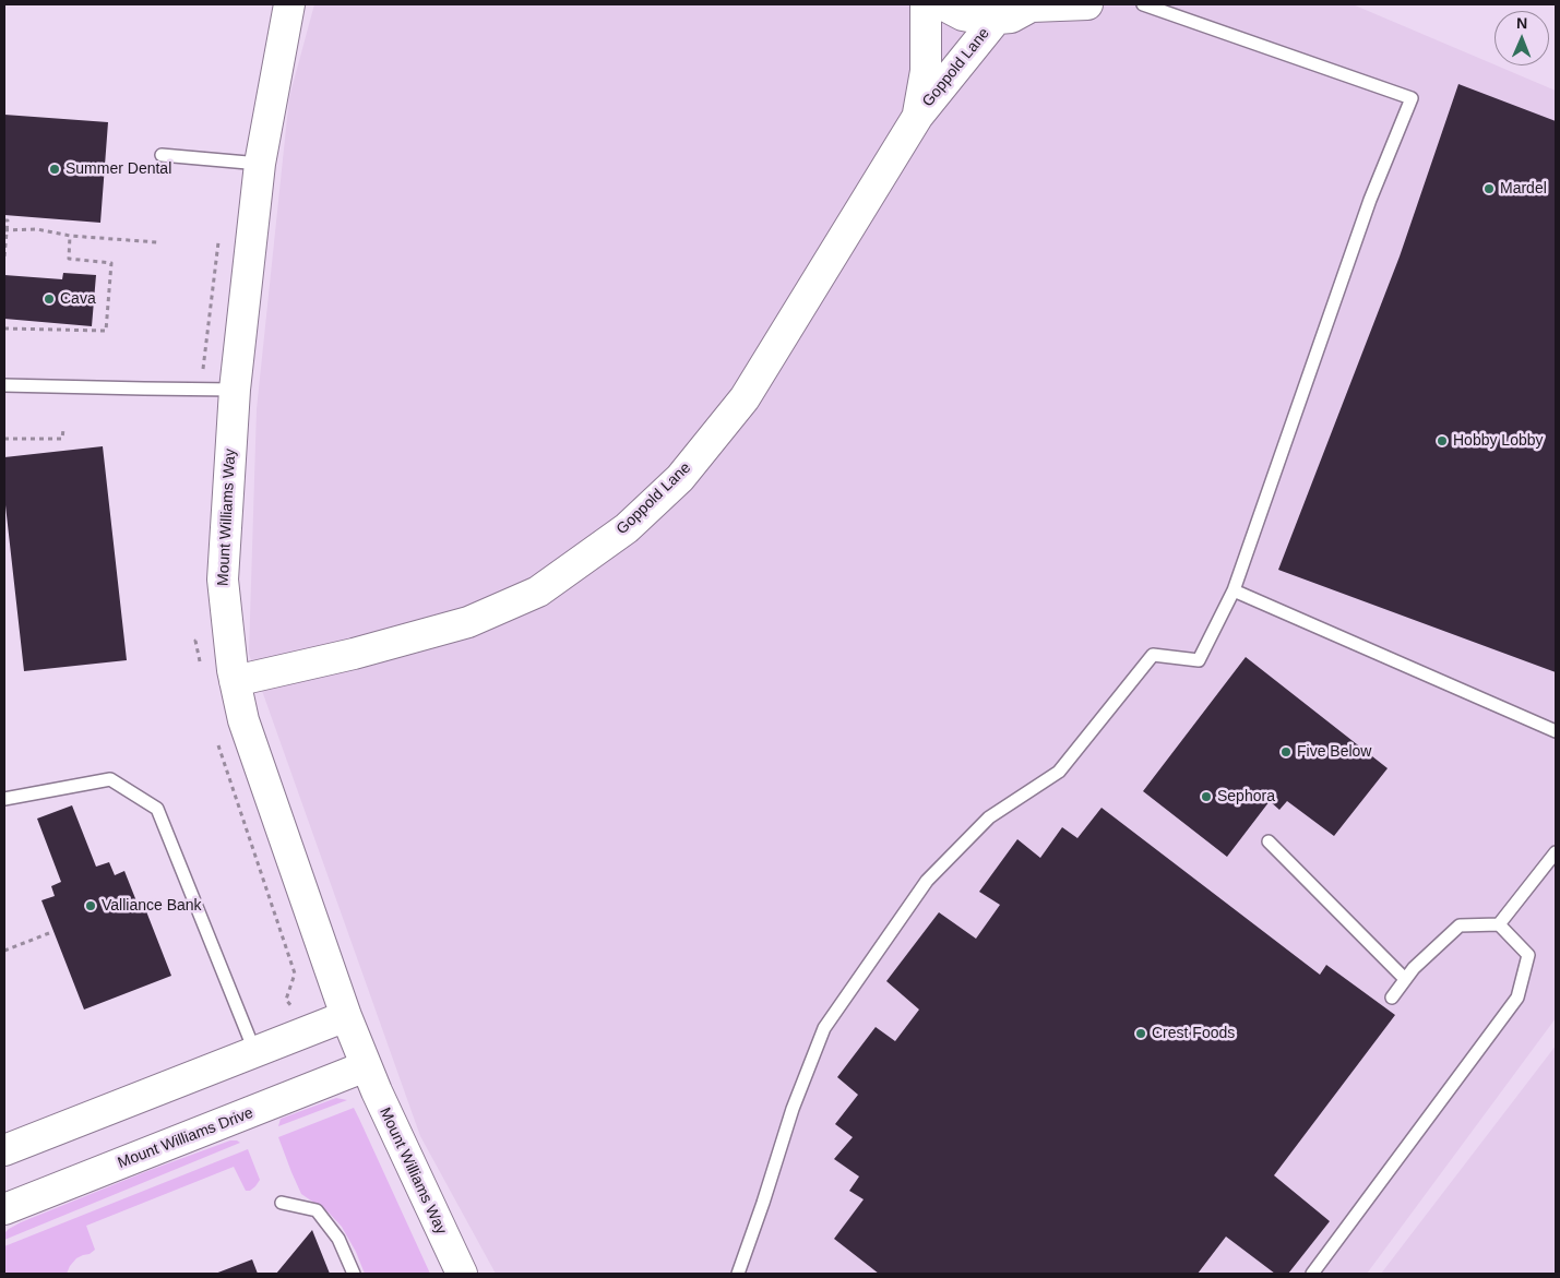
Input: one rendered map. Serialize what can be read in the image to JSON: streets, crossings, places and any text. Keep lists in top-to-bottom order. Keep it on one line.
{"streets":{"street":["Goppold Lane","Mount Williams Way","Mount Williams Drive"]},"crossings":[["Goppold Lane","Mount Williams Way"],["Mount Williams Way","Mount Williams Drive"]],"places":["Summer Dental","Mardel","Cava","Hobby Lobby","Five Below","Sephora","Valliance Bank","Crest Foods"],"north":"top"}
